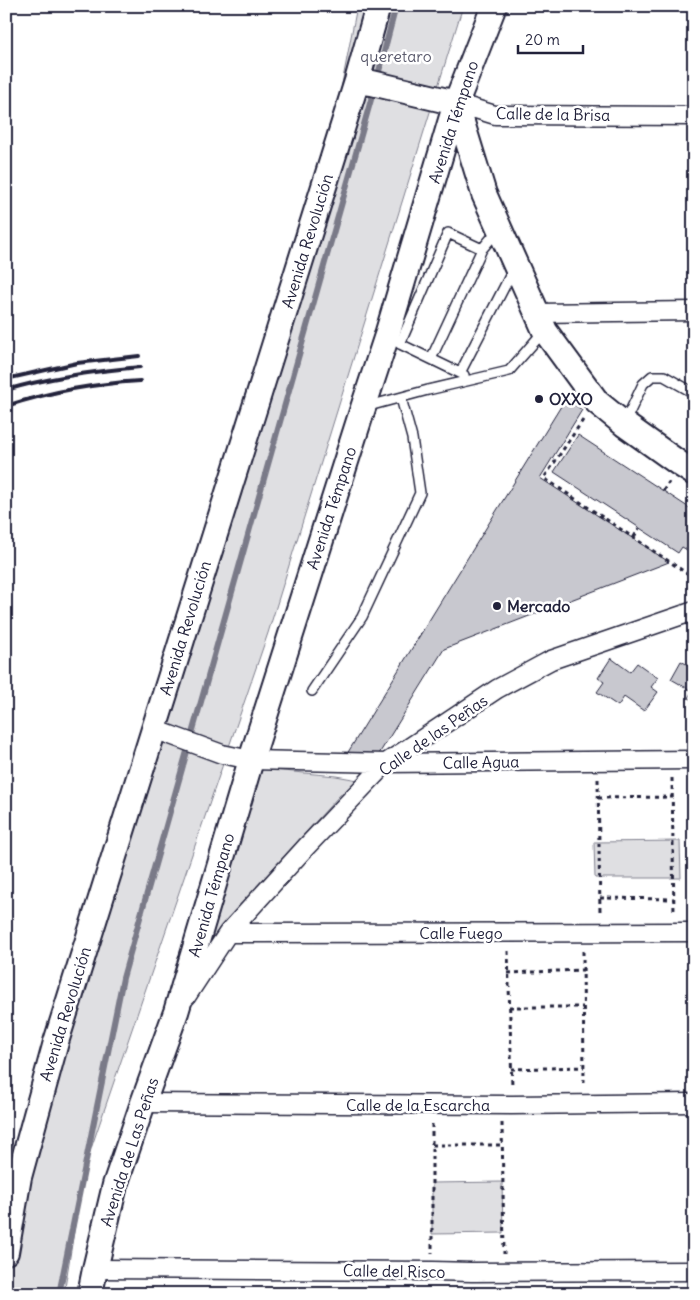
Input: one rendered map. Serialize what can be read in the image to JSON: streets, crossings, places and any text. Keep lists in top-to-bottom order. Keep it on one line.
{"streets":{"main road":["Calle de la Brisa","Avenida Témpano","Avenida Revolución","Avenida de Las Peñas"],"street":["Calle de las Peñas","Calle Agua","Calle Fuego","Calle de la Escarcha","Calle del Risco"]},"crossings":[["Calle de la Brisa","Avenida Témpano"],["Calle de la Brisa","Avenida Revolución"],["Avenida Témpano","Calle de las Peñas"],["Avenida Témpano","Calle Agua"],["Avenida Témpano","Avenida de Las Peñas"],["Avenida Revolución","Calle Agua"],["Calle de las Peñas","Calle Agua"],["Calle de las Peñas","Calle Fuego"],["Calle de las Peñas","Avenida de Las Peñas"],["Calle de la Escarcha","Avenida de Las Peñas"],["Avenida de Las Peñas","Calle del Risco"]],"parks":["queretaro"],"places":["OXXO","Mercado"],"scale_bar":"20 m"}
